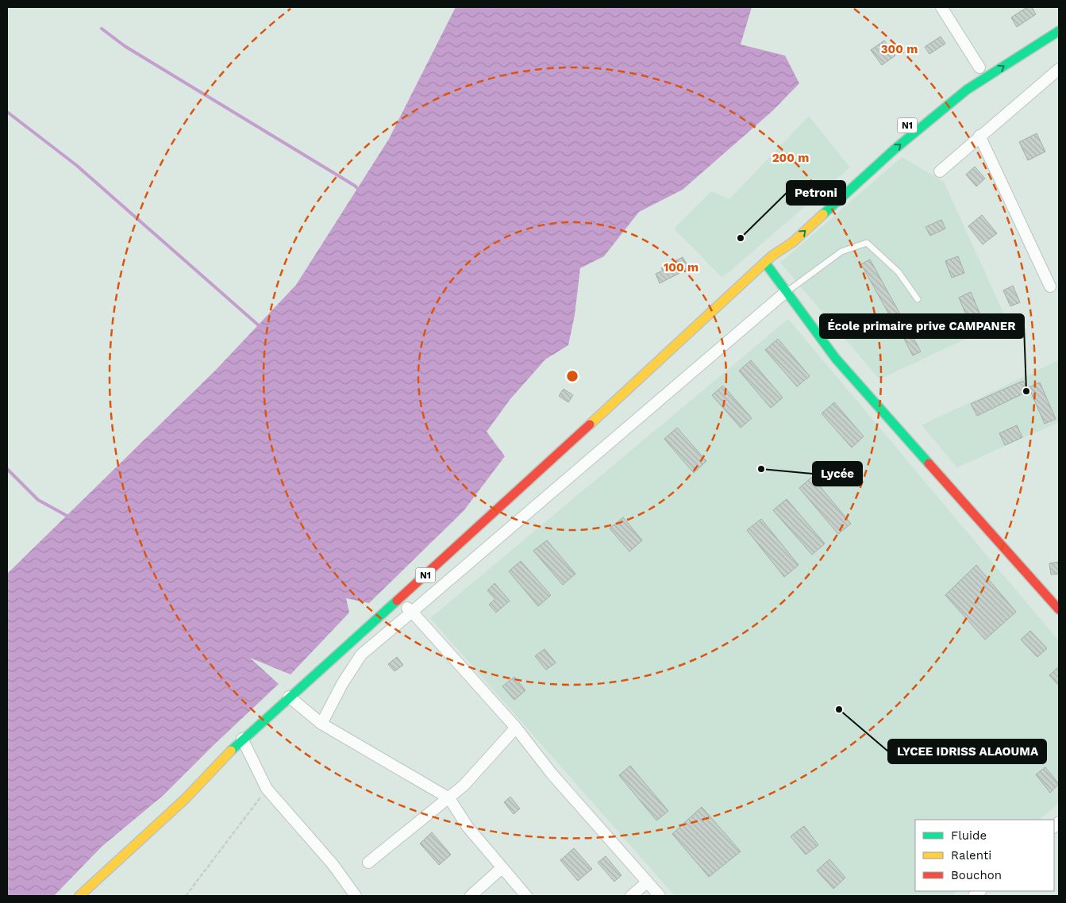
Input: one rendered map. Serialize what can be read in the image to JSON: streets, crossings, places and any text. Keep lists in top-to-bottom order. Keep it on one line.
{"streets":{"main road":["N1"]},"places":["Petroni","École primaire prive CAMPANER","Lycée","LYCEE IDRISS ALAOUMA"],"legend":["Fluide","Ralenti","Bouchon"],"rings":["300 m","200 m","100 m"]}
